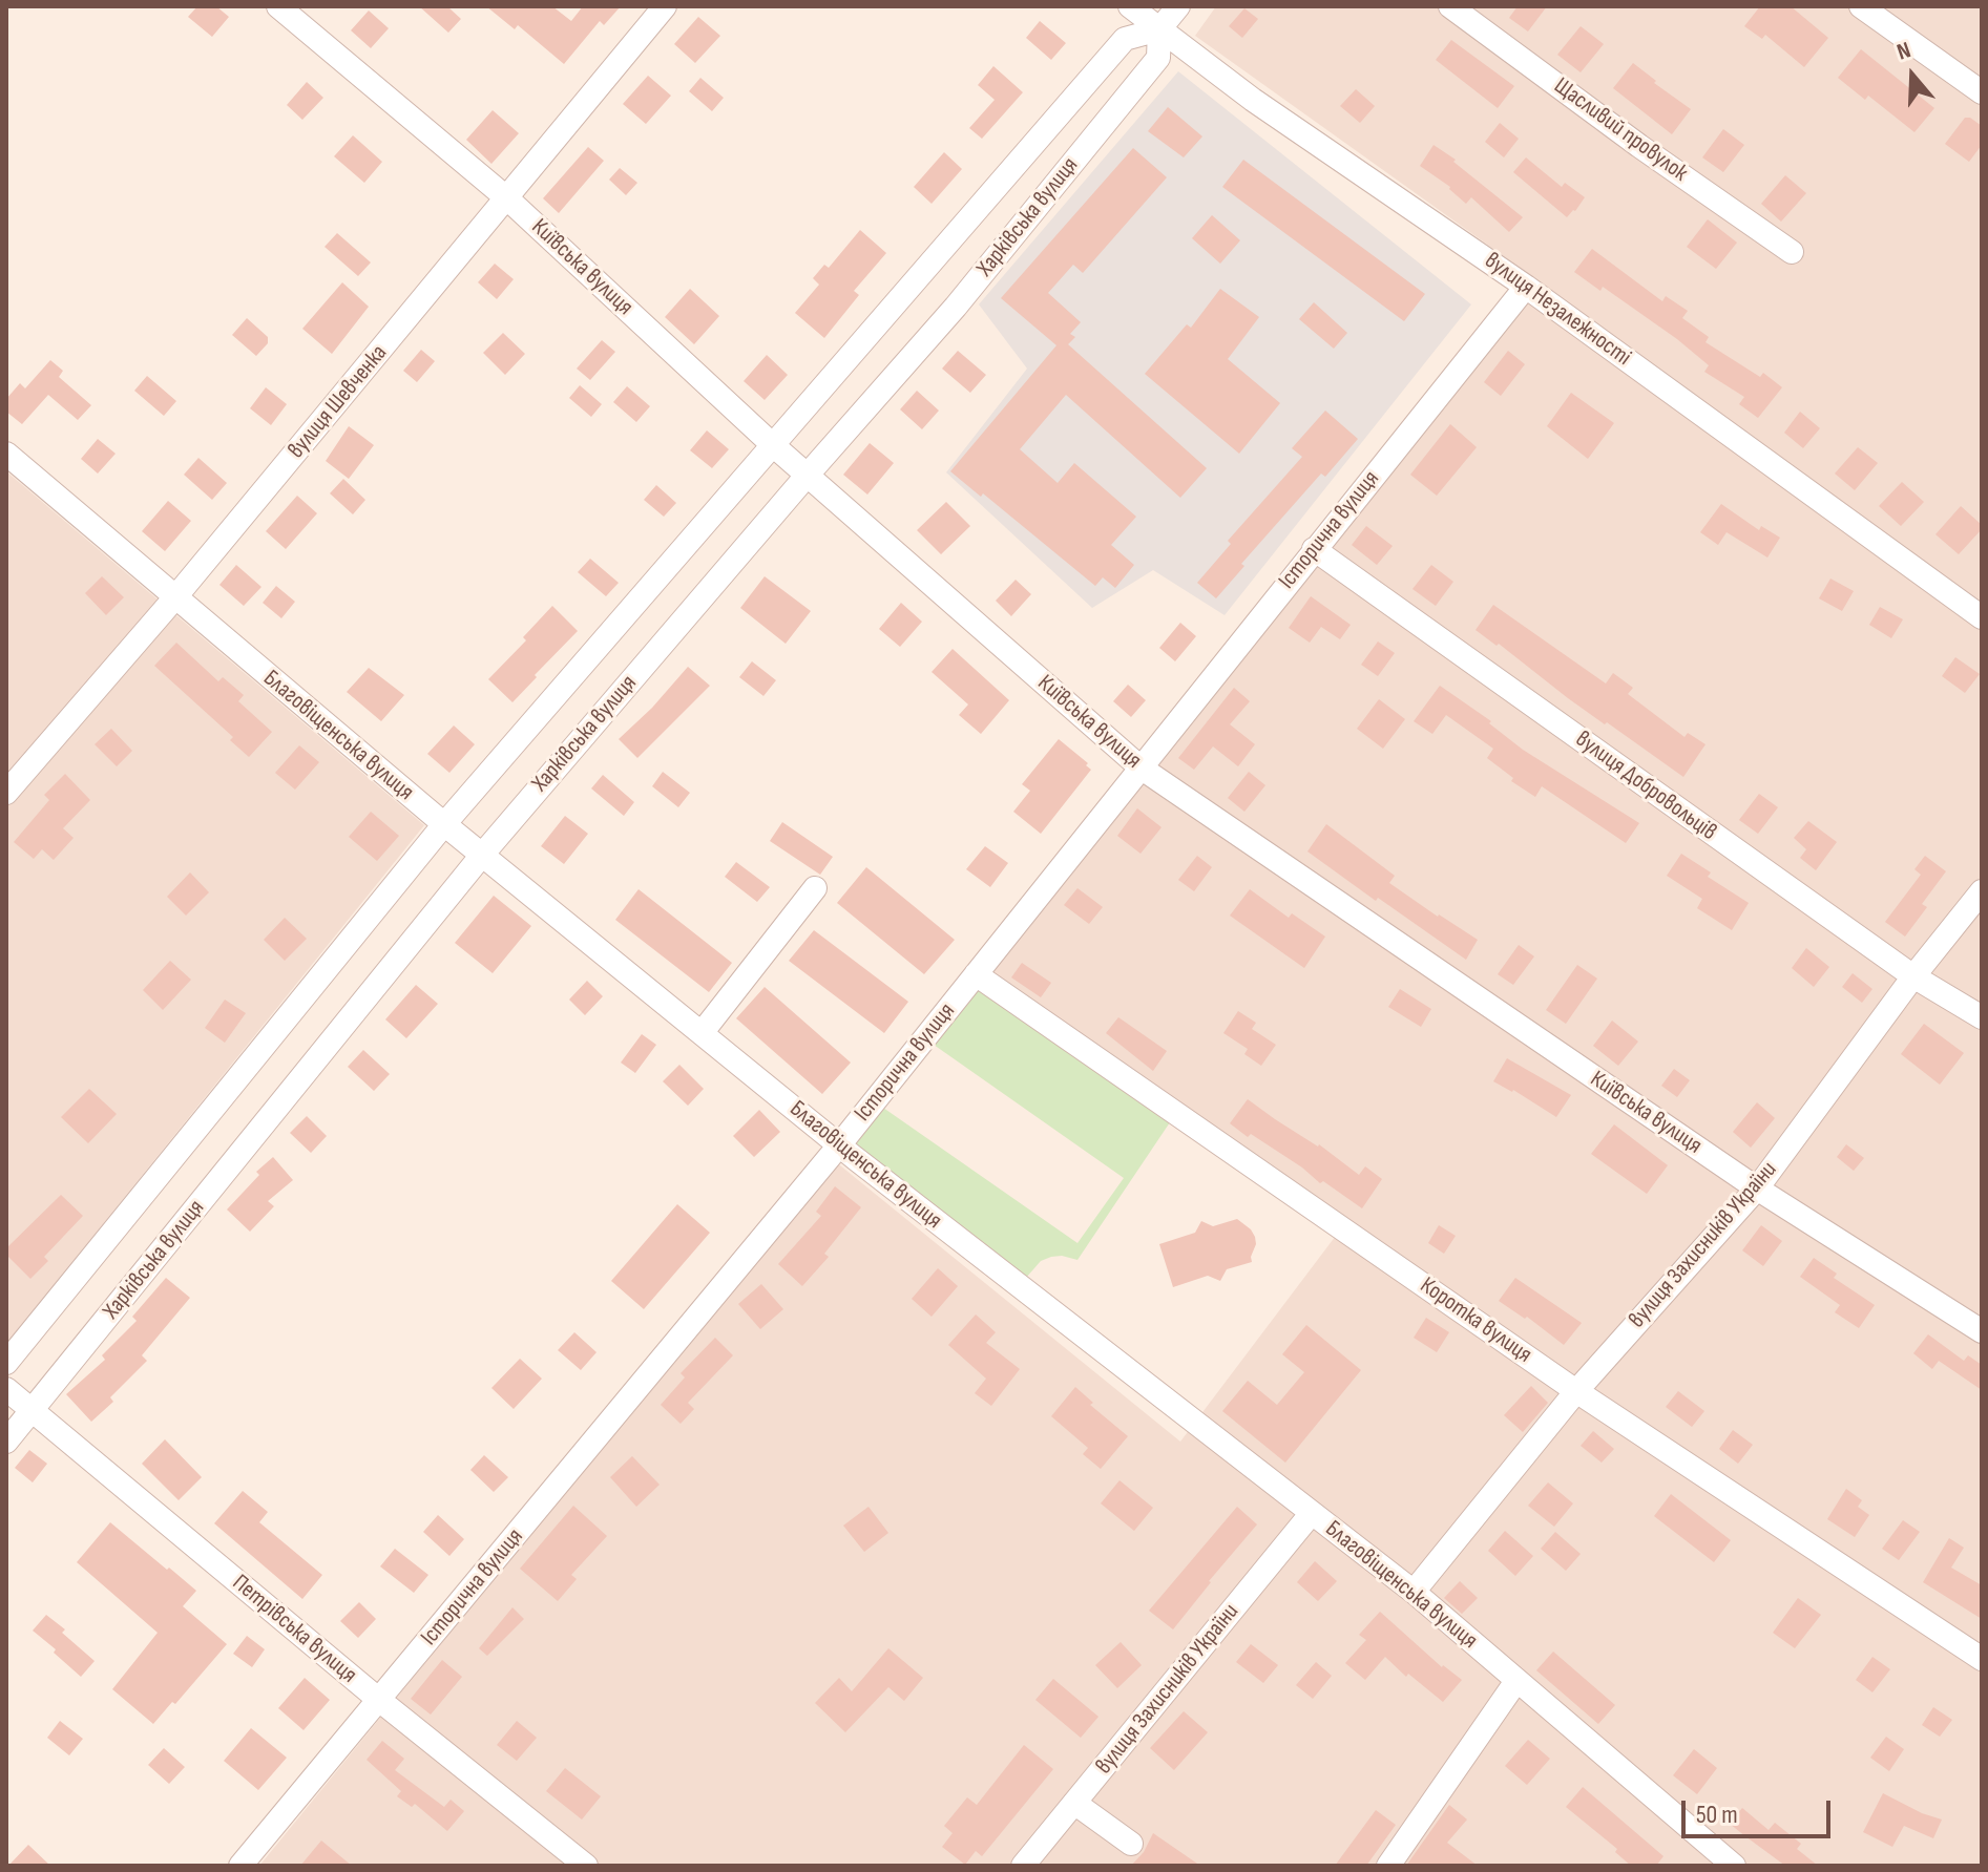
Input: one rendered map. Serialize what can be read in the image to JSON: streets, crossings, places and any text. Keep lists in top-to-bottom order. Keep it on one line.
{"streets":{"street":["Щасливий провулок","Харківська вулиця","Київська вулиця","вулиця Незалежності","вулиця Шевченка","Історична вулиця","Благовіщенська вулиця","вулиця Добровольців","вулиця Захисників України","Коротка вулиця","Петрівська вулиця"]},"crossings":[["Харківська вулиця","Київська вулиця"],["Харківська вулиця","вулиця Незалежності"],["Харківська вулиця","Благовіщенська вулиця"],["Харківська вулиця","Петрівська вулиця"],["Київська вулиця","вулиця Шевченка"],["Київська вулиця","Історична вулиця"],["Київська вулиця","вулиця Захисників України"],["вулиця Незалежності","Історична вулиця"],["вулиця Шевченка","Благовіщенська вулиця"],["Історична вулиця","Благовіщенська вулиця"],["Історична вулиця","вулиця Добровольців"],["Історична вулиця","Коротка вулиця"],["Історична вулиця","Петрівська вулиця"],["Благовіщенська вулиця","вулиця Захисників України"],["вулиця Добровольців","вулиця Захисників України"],["вулиця Захисників України","Коротка вулиця"]],"scale_bar":"50 m","north":"top"}
